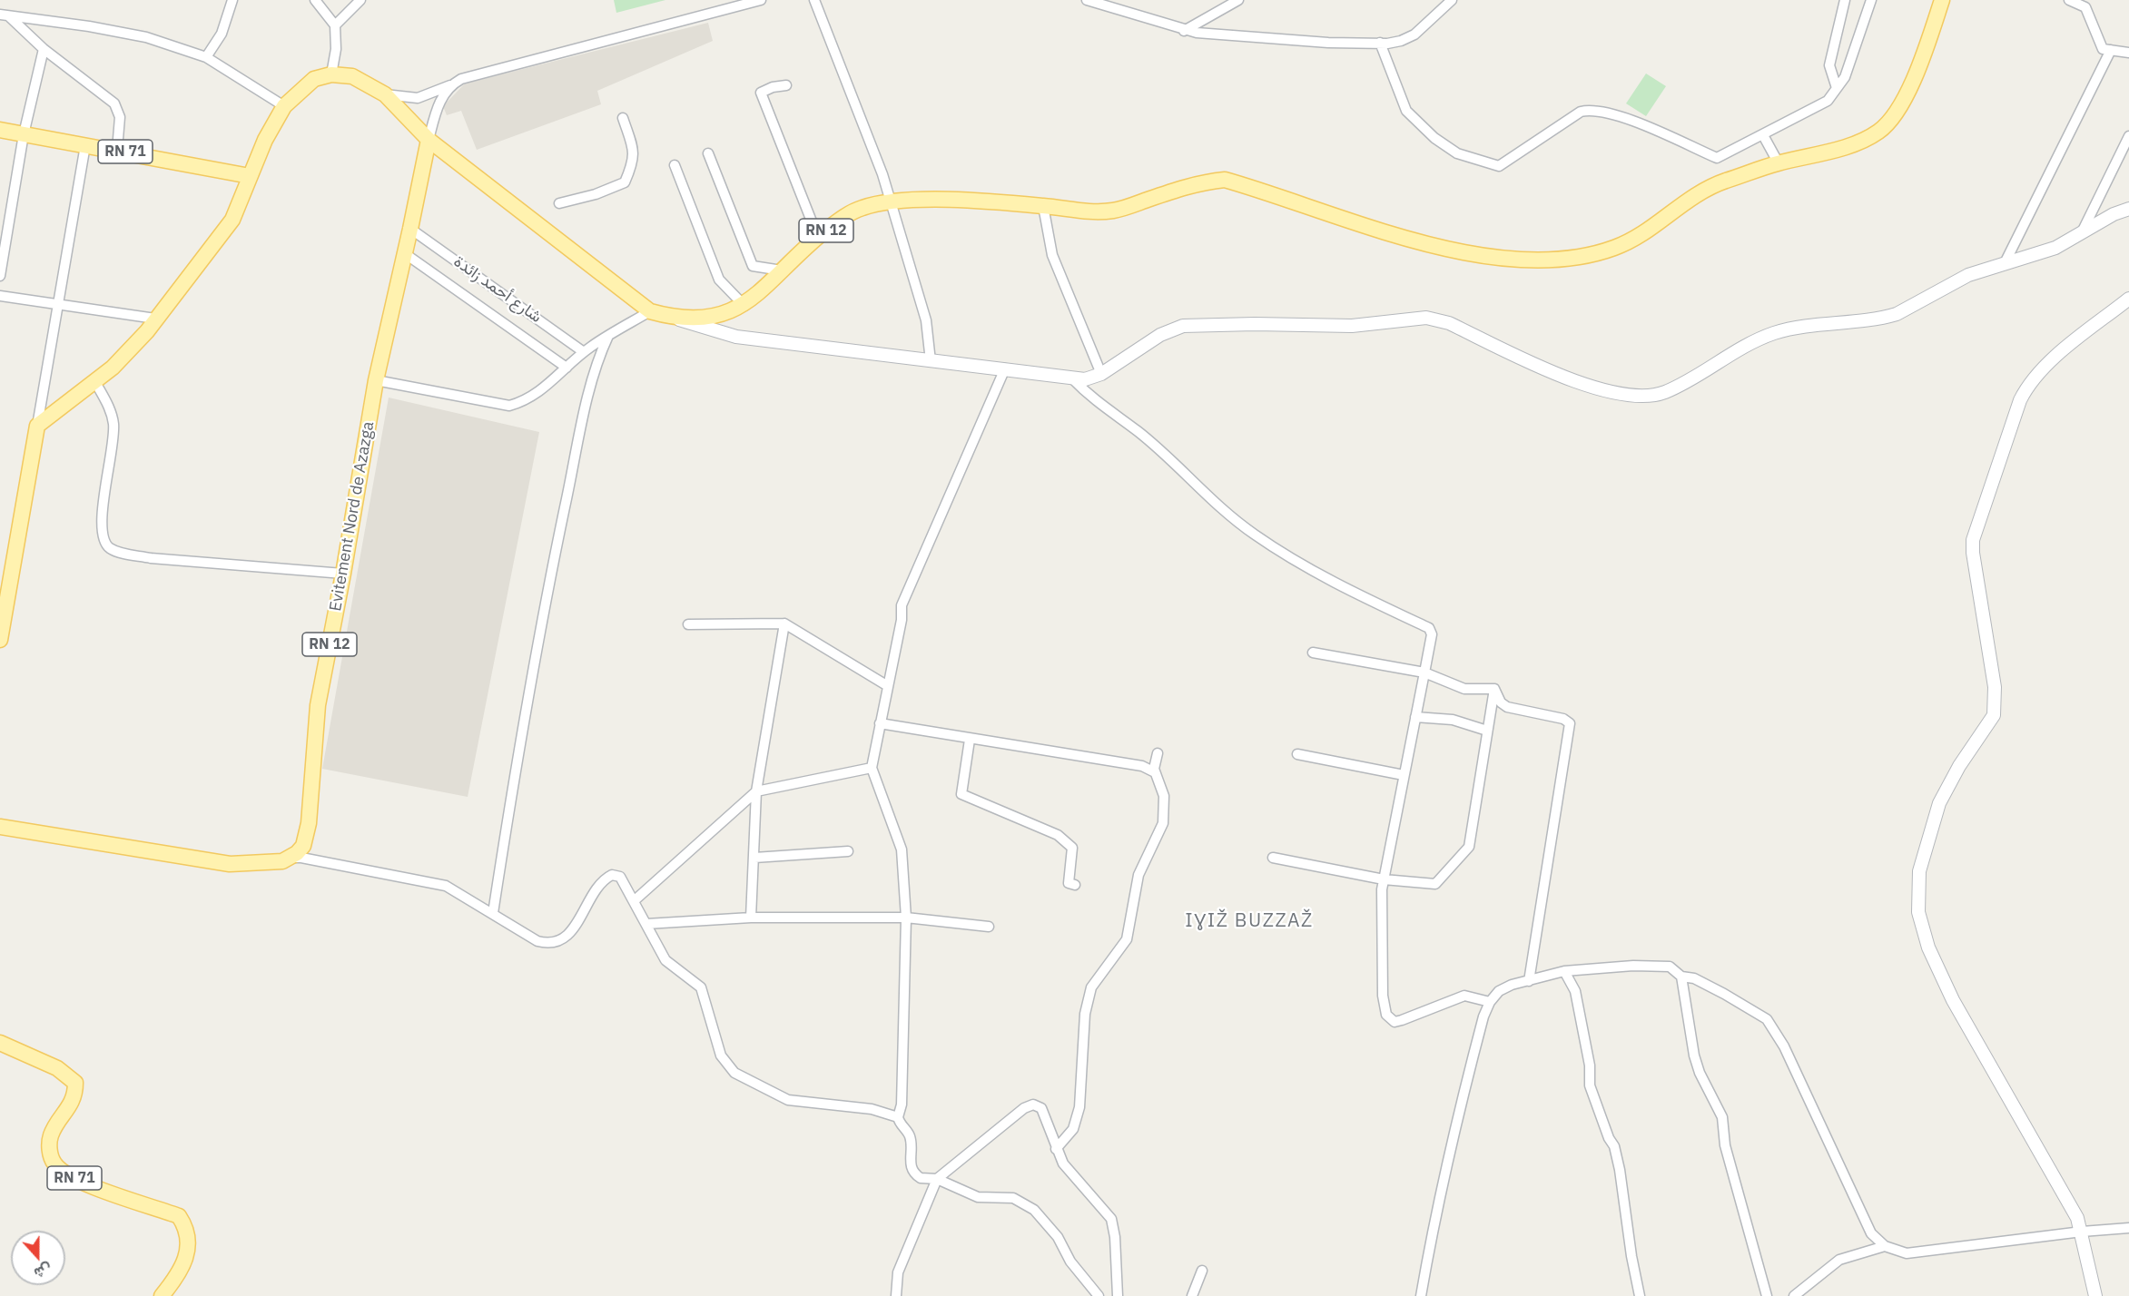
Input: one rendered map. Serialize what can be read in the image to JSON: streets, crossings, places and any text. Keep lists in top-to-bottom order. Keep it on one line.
{"streets":{"main road":["RN 71","RN 12","Evitement Nord de Azazga"],"street":["شارع أحمد زائدة"]},"crossings":[["RN 12","Evitement Nord de Azazga"],["شارع أحمد زائدة","Evitement Nord de Azazga"]],"districts":["IƔIŽ BUZZAŽ"],"north":"bottom"}
